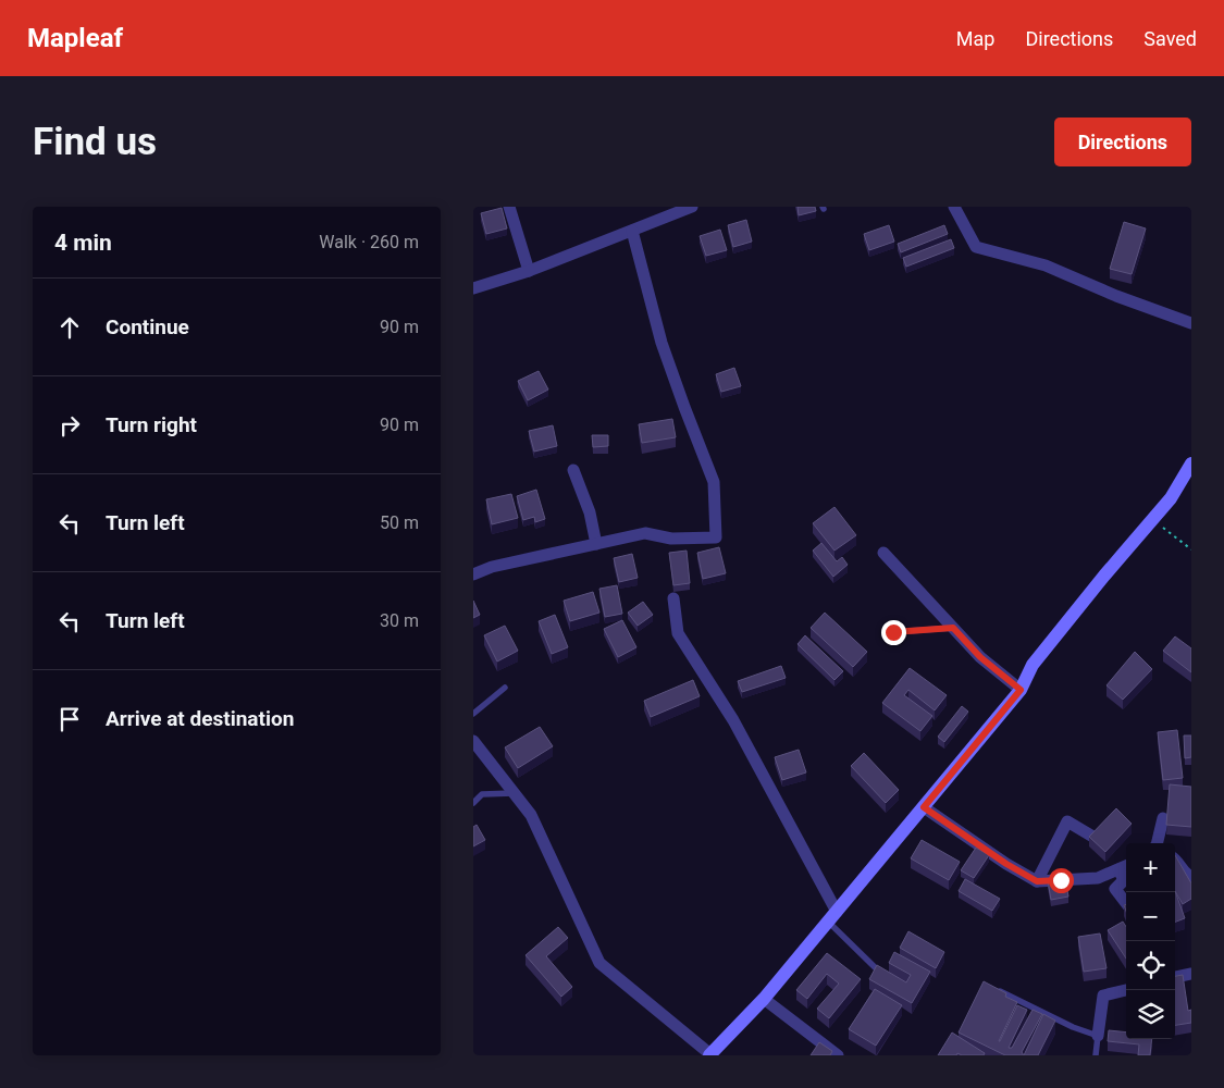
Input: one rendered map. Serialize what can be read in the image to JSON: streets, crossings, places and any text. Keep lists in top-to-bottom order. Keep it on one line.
{"page":{"header":"Mapleaf","nav":["Map","Directions","Saved"],"buttons":"Directions","title":"Find us","heading":["4 min","Walk · 260 m"],"list":[["Continue","90 m"],["Turn right","90 m"],["Turn left","50 m"],["Turn left","30 m"],"Arrive at destination"],"map_buttons":["+","−"]}}
